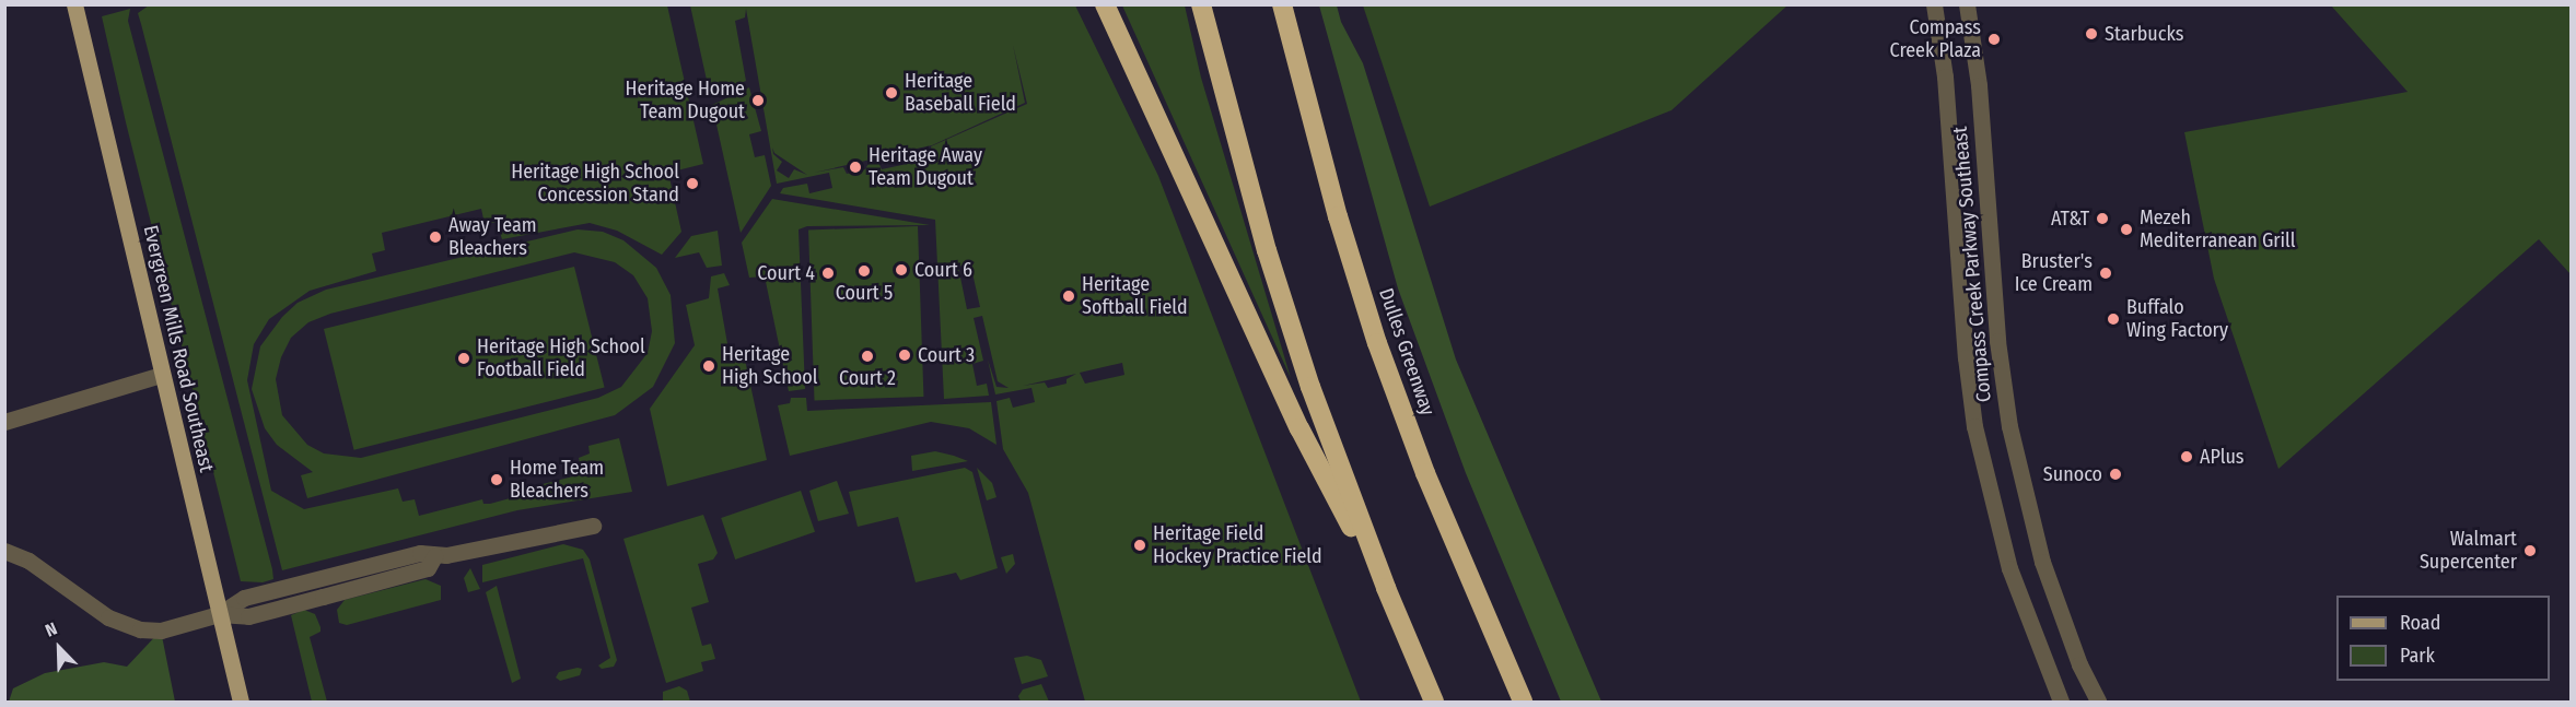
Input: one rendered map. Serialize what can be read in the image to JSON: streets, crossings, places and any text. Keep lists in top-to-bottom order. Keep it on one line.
{"streets":{"highway":["Dulles Greenway"],"main road":["Evergreen Mills Road Southeast"],"street":["Compass Creek Parkway Southeast"]},"places":["Starbucks","Compass Creek Plaza","Heritage Baseball Field","Heritage Home Team Dugout","Heritage Away Team Dugout","Heritage High School Concession Stand","AT&T","Mezeh Mediterranean Grill","Away Team Bleachers","Court 6","Court 5","Court 4","Bruster's Ice Cream","Heritage Softball Field","Buffalo Wing Factory","Court 3","Court 2","Heritage High School Football Field","Heritage High School","APlus","Sunoco","Home Team Bleachers","Heritage Field Hockey Practice Field","Walmart Supercenter"],"legend":["Road","Park"],"north":"top left"}
